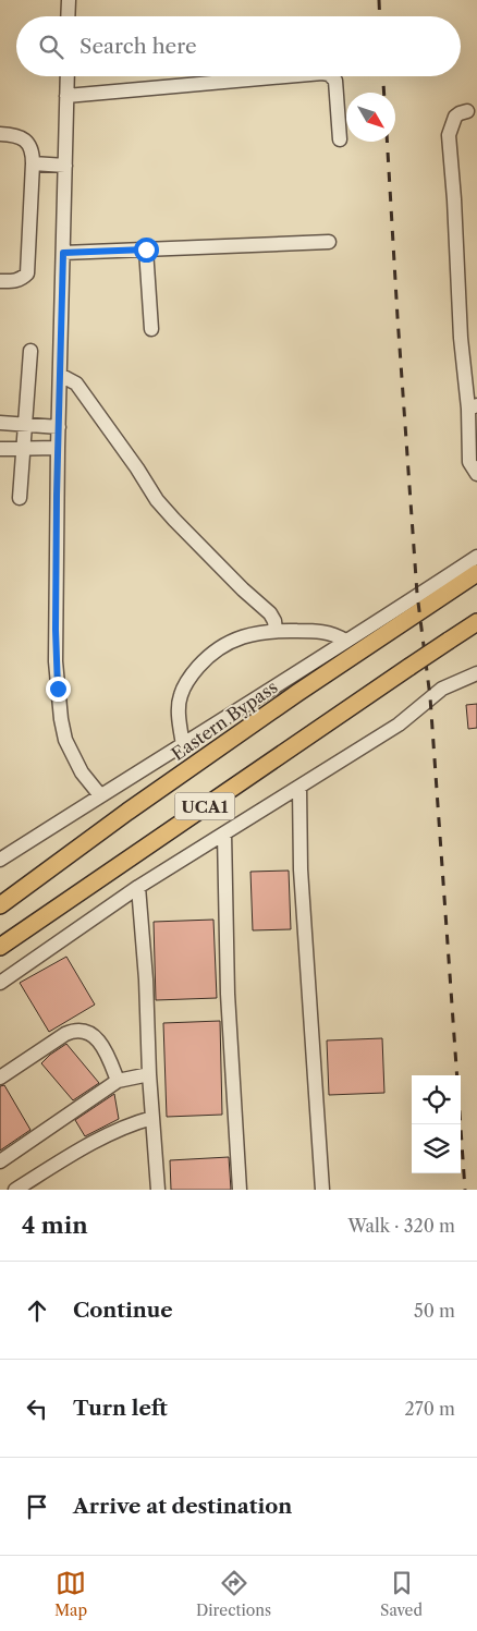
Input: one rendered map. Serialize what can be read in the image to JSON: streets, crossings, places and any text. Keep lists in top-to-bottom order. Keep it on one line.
{"streets":{"main road":["Eastern Bypass","UCA1"]},"north":"bottom right","page":{"search":"Search here","heading":["4 min","Walk · 320 m"],"list":[["Continue","50 m"],["Turn left","270 m"],"Arrive at destination"],"nav":["Map","Directions","Saved"]}}
